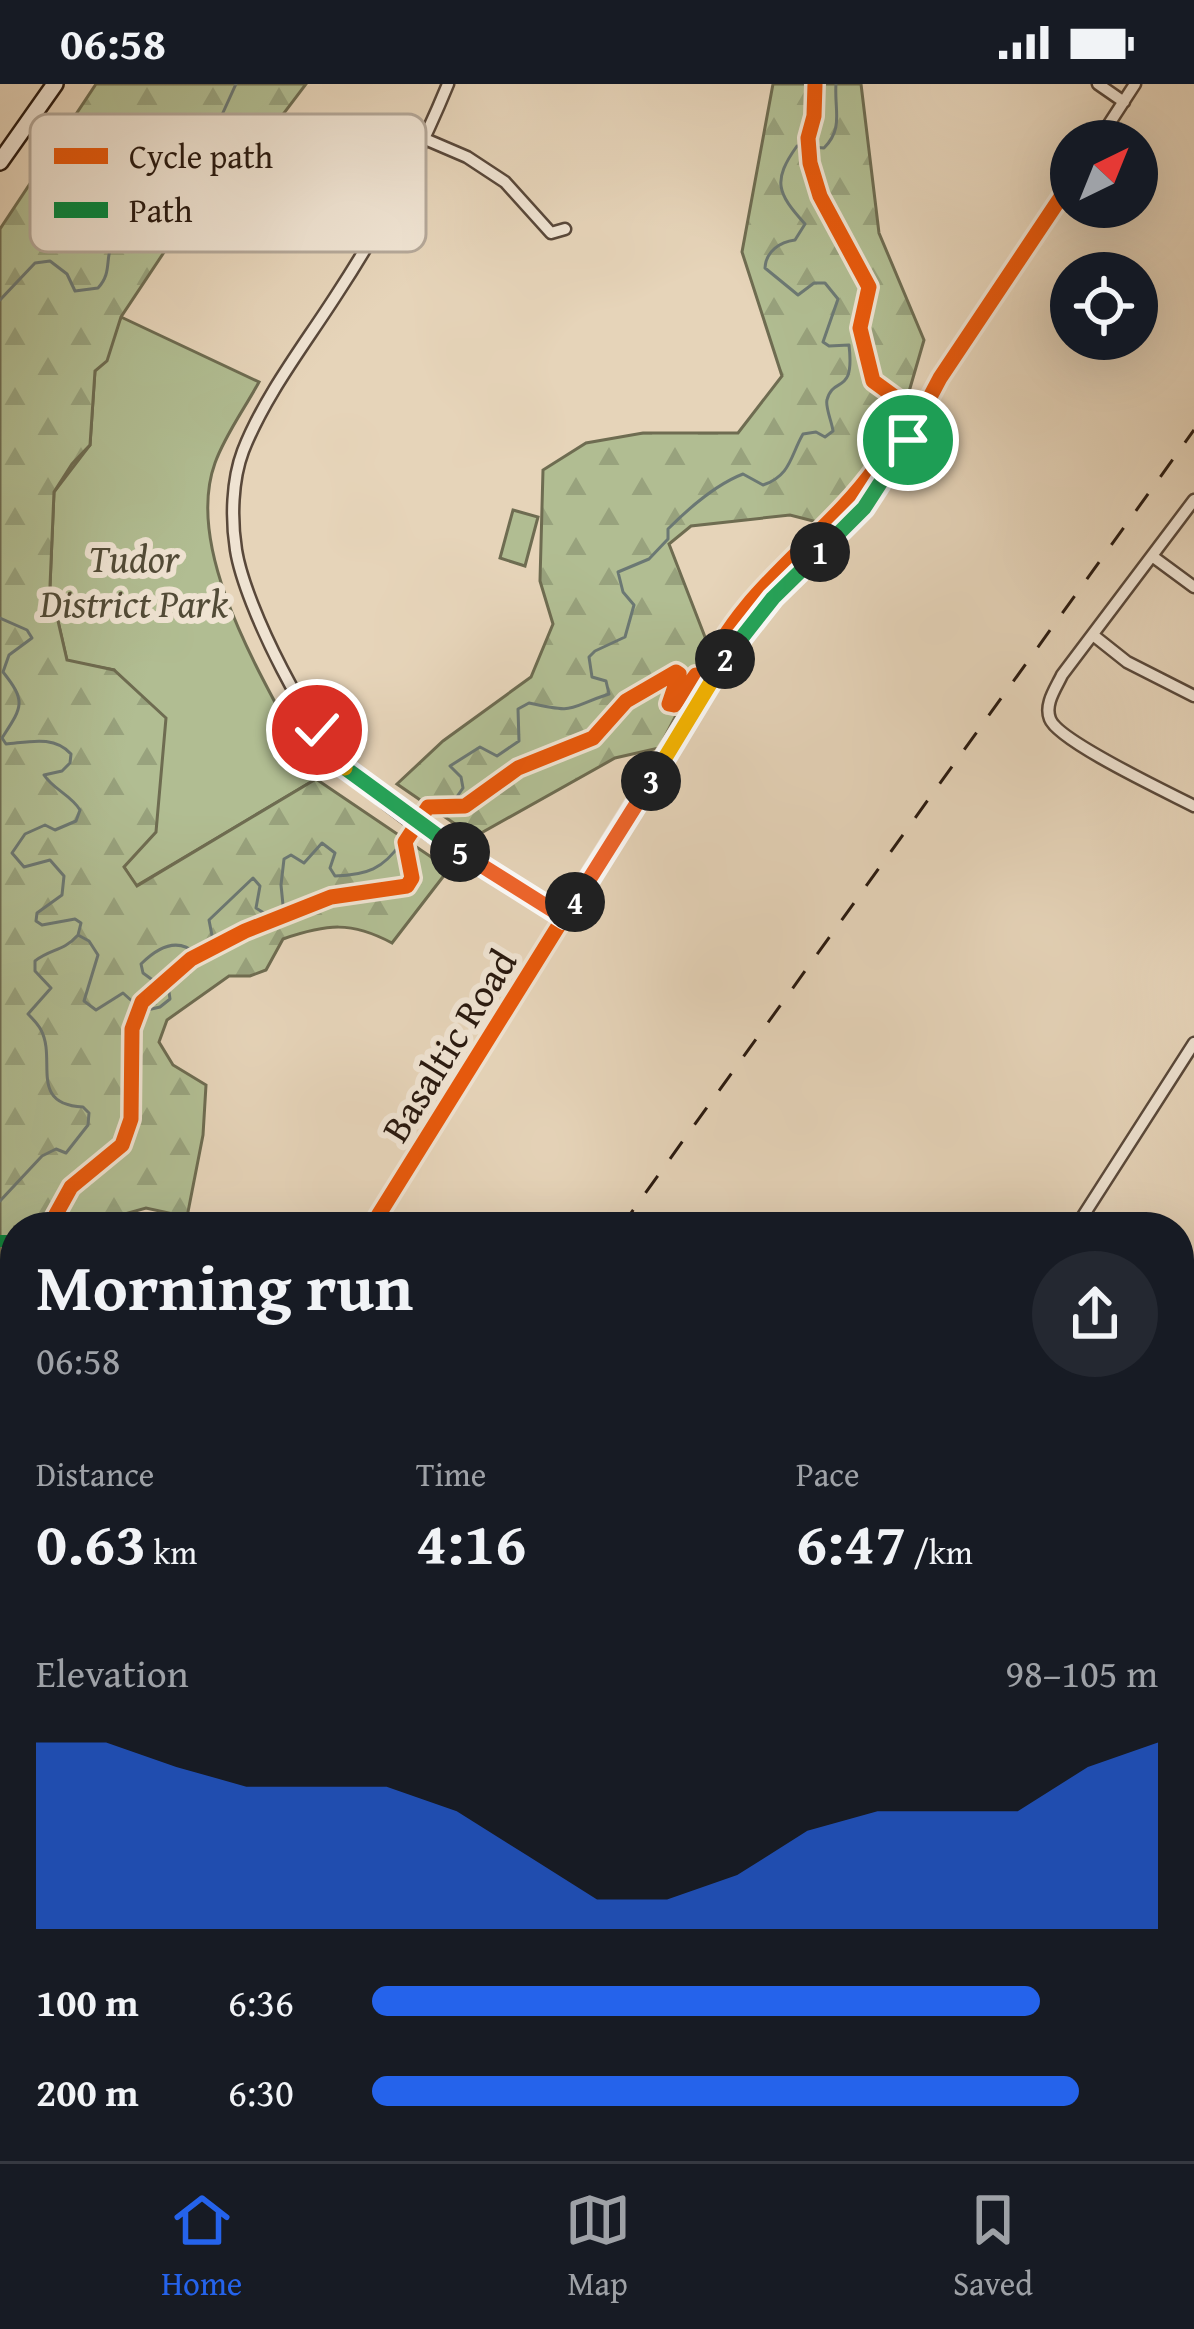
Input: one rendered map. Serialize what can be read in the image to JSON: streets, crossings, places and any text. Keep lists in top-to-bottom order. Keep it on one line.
{"streets":{"street":["Basaltic Road"]},"parks":["Tudor District Park"],"legend":["Cycle path","Path"],"north":"top right","page":{"status":"06:58","pins":["1","2","3","5","4"],"heading":["Morning run","06:58"],"stats":[["Distance","0.63 km"],["Time","4:16"],["Pace","6:47 /km"]],"chart":["Elevation","98–105 m"],"list":[{"name":"100 m","note":"6:36"},{"name":"200 m","note":"6:30"}],"tabs":["Home","Map","Saved"]}}
